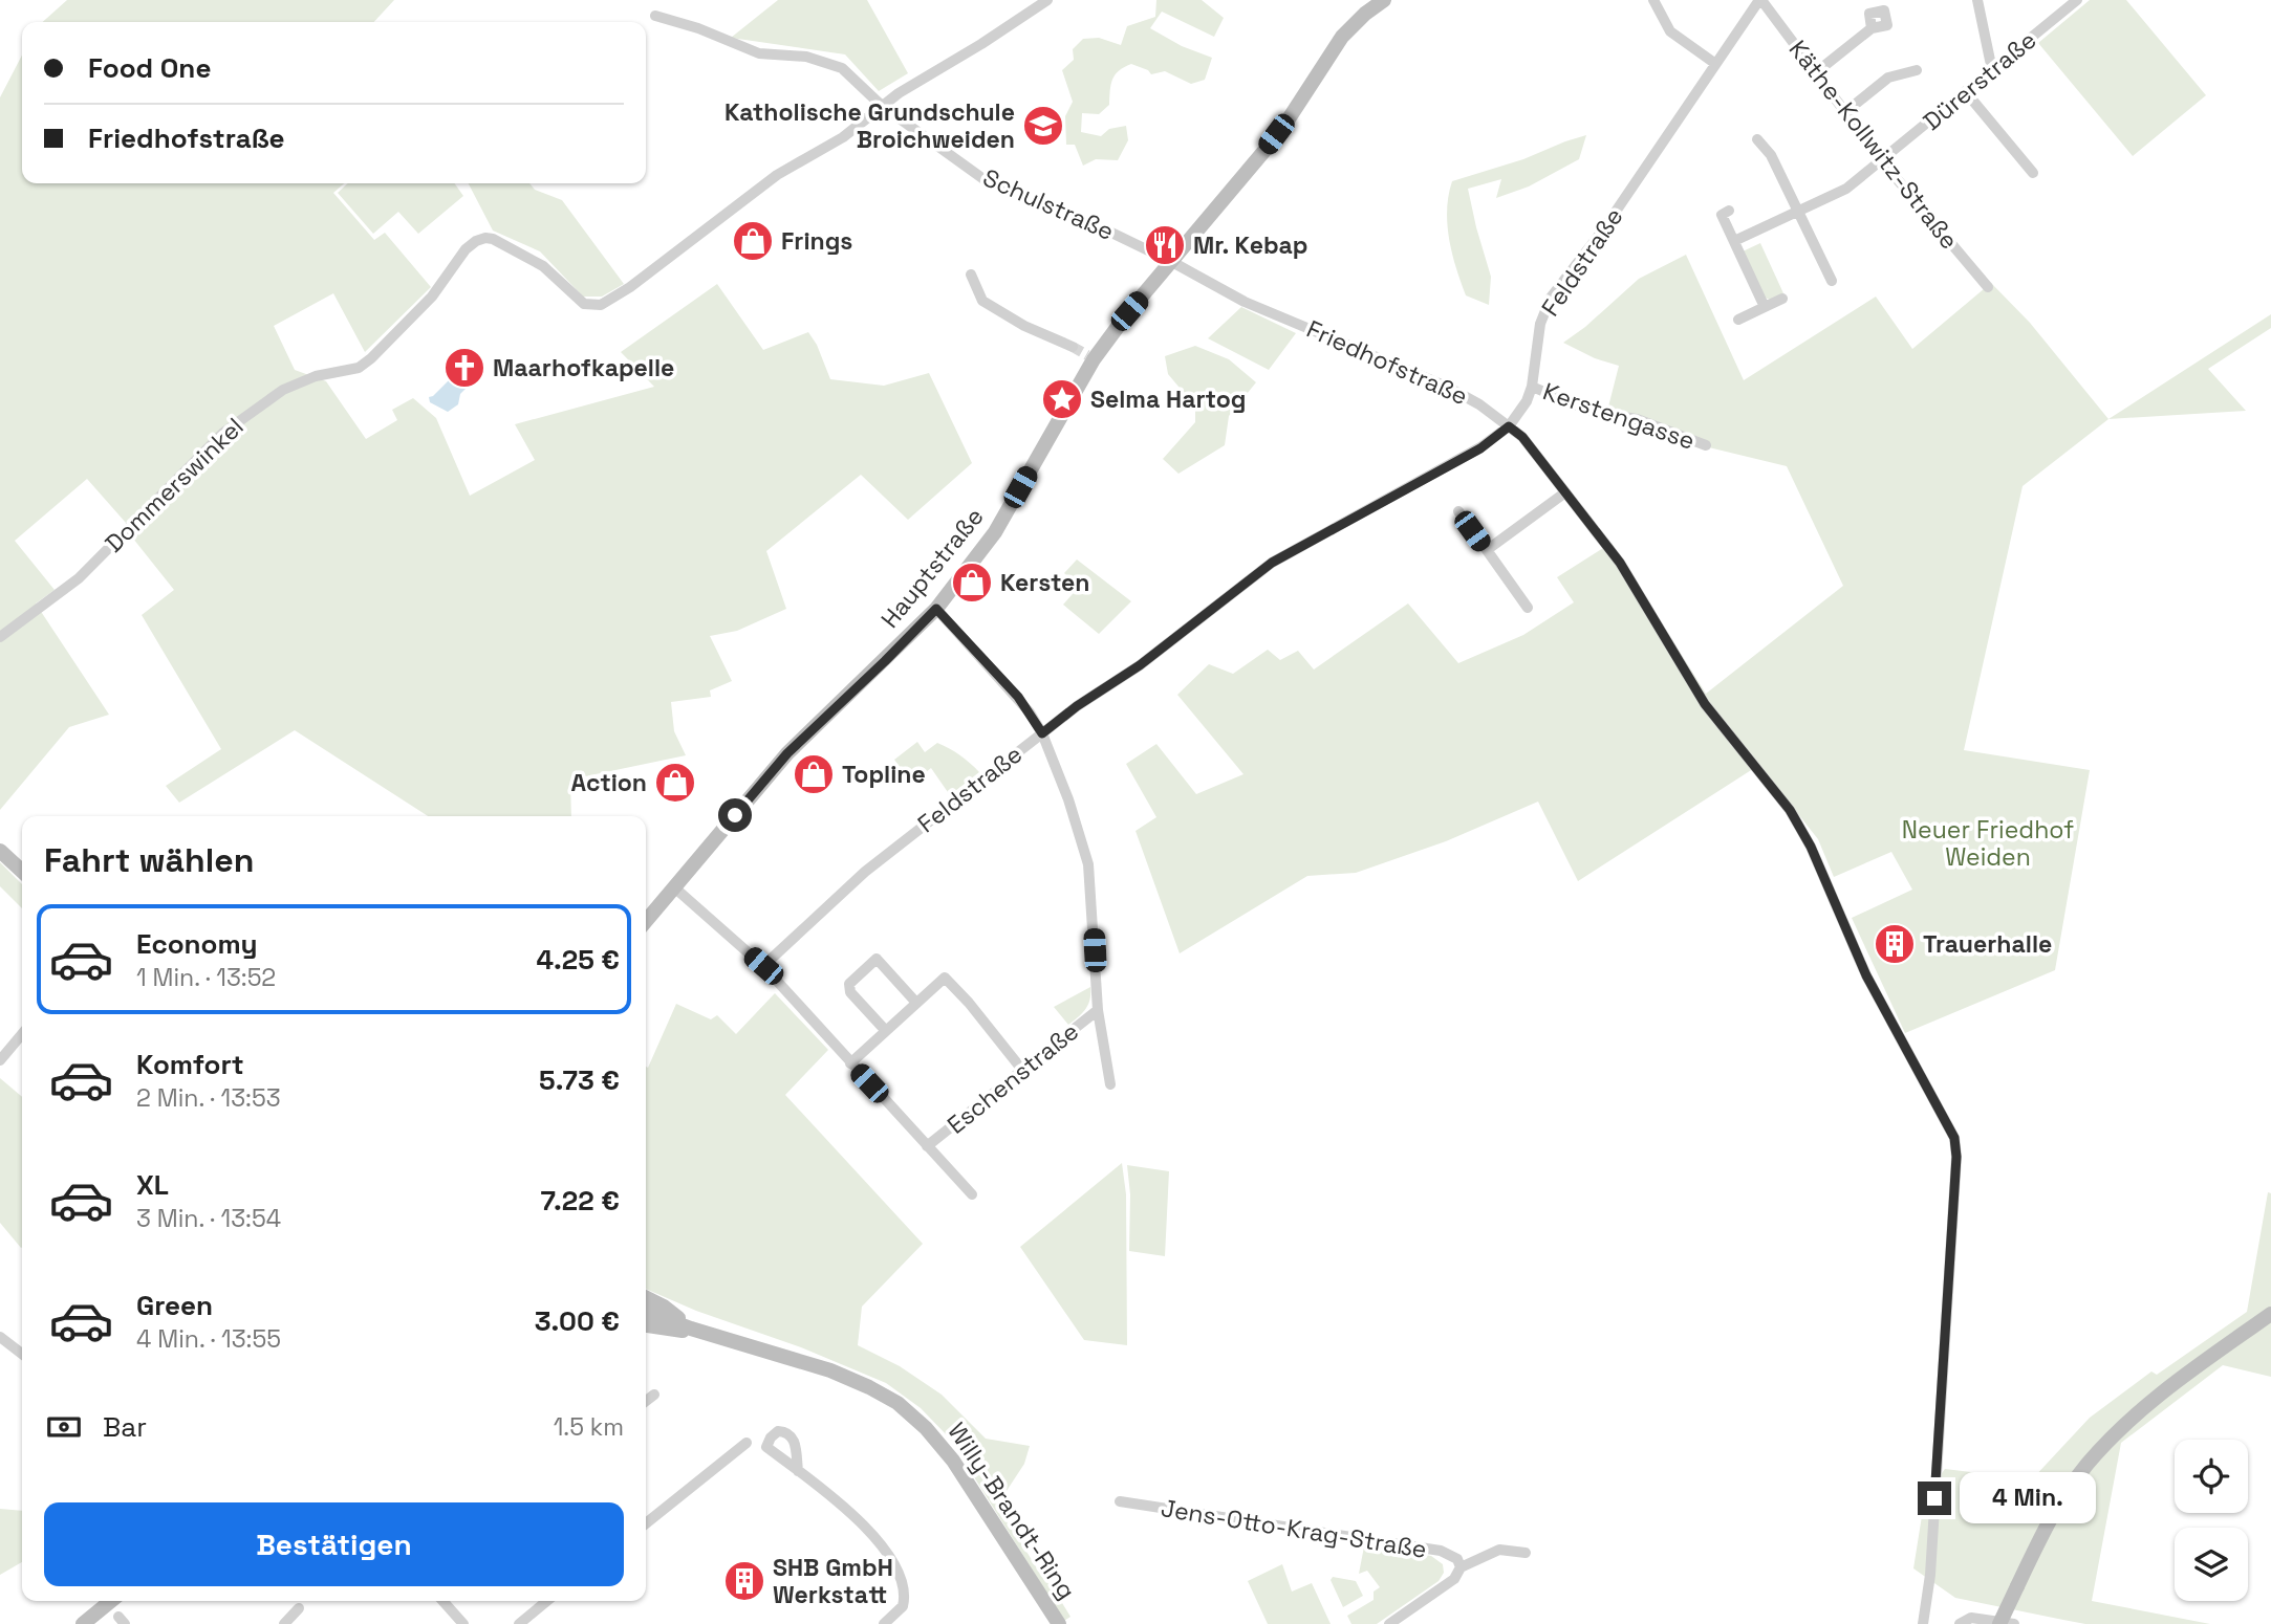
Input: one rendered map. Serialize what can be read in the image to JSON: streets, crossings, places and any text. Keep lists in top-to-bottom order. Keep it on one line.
{"streets":{"main road":["Hauptstraße","Willy-Brandt-Ring"],"street":["Dürerstraße","Käthe-Kollwitz-Straße","Schulstraße","Feldstraße","Friedhofstraße","Kerstengasse","Dommerswinkel","Eschenstraße","Jens-Otto-Krag-Straße"]},"crossings":[["Dürerstraße","Käthe-Kollwitz-Straße"],["Käthe-Kollwitz-Straße","Feldstraße"],["Schulstraße","Friedhofstraße"],["Schulstraße","Dommerswinkel"],["Schulstraße","Hauptstraße"],["Feldstraße","Friedhofstraße"],["Feldstraße","Kerstengasse"],["Friedhofstraße","Hauptstraße"]],"parks":["Neuer Friedhof Weiden"],"places":{"school or university":["Katholische Grundschule Broichweiden"],"shop":["Frings","Kersten","Topline","Action"],"restaurant":["Mr. Kebap"],"church":["Maarhofkapelle"],"place":["Selma Hartog"],"building":["Trauerhalle","SHB GmbH Werkstatt"]},"page":{"banner":["Food One","Friedhofstraße"],"heading":"Fahrt wählen","list":[{"name":"Economy","note":"1 Min. · 13:52","value":"4.25 €"},{"name":"Komfort","note":"2 Min. · 13:53","value":"5.73 €"},{"name":"XL","note":"3 Min. · 13:54","value":"7.22 €"},{"name":"Green","note":"4 Min. · 13:55","value":"3.00 €"}],"pay":["Bar","1.5 km"],"bubble":"4 Min.","buttons":"Bestätigen"}}
